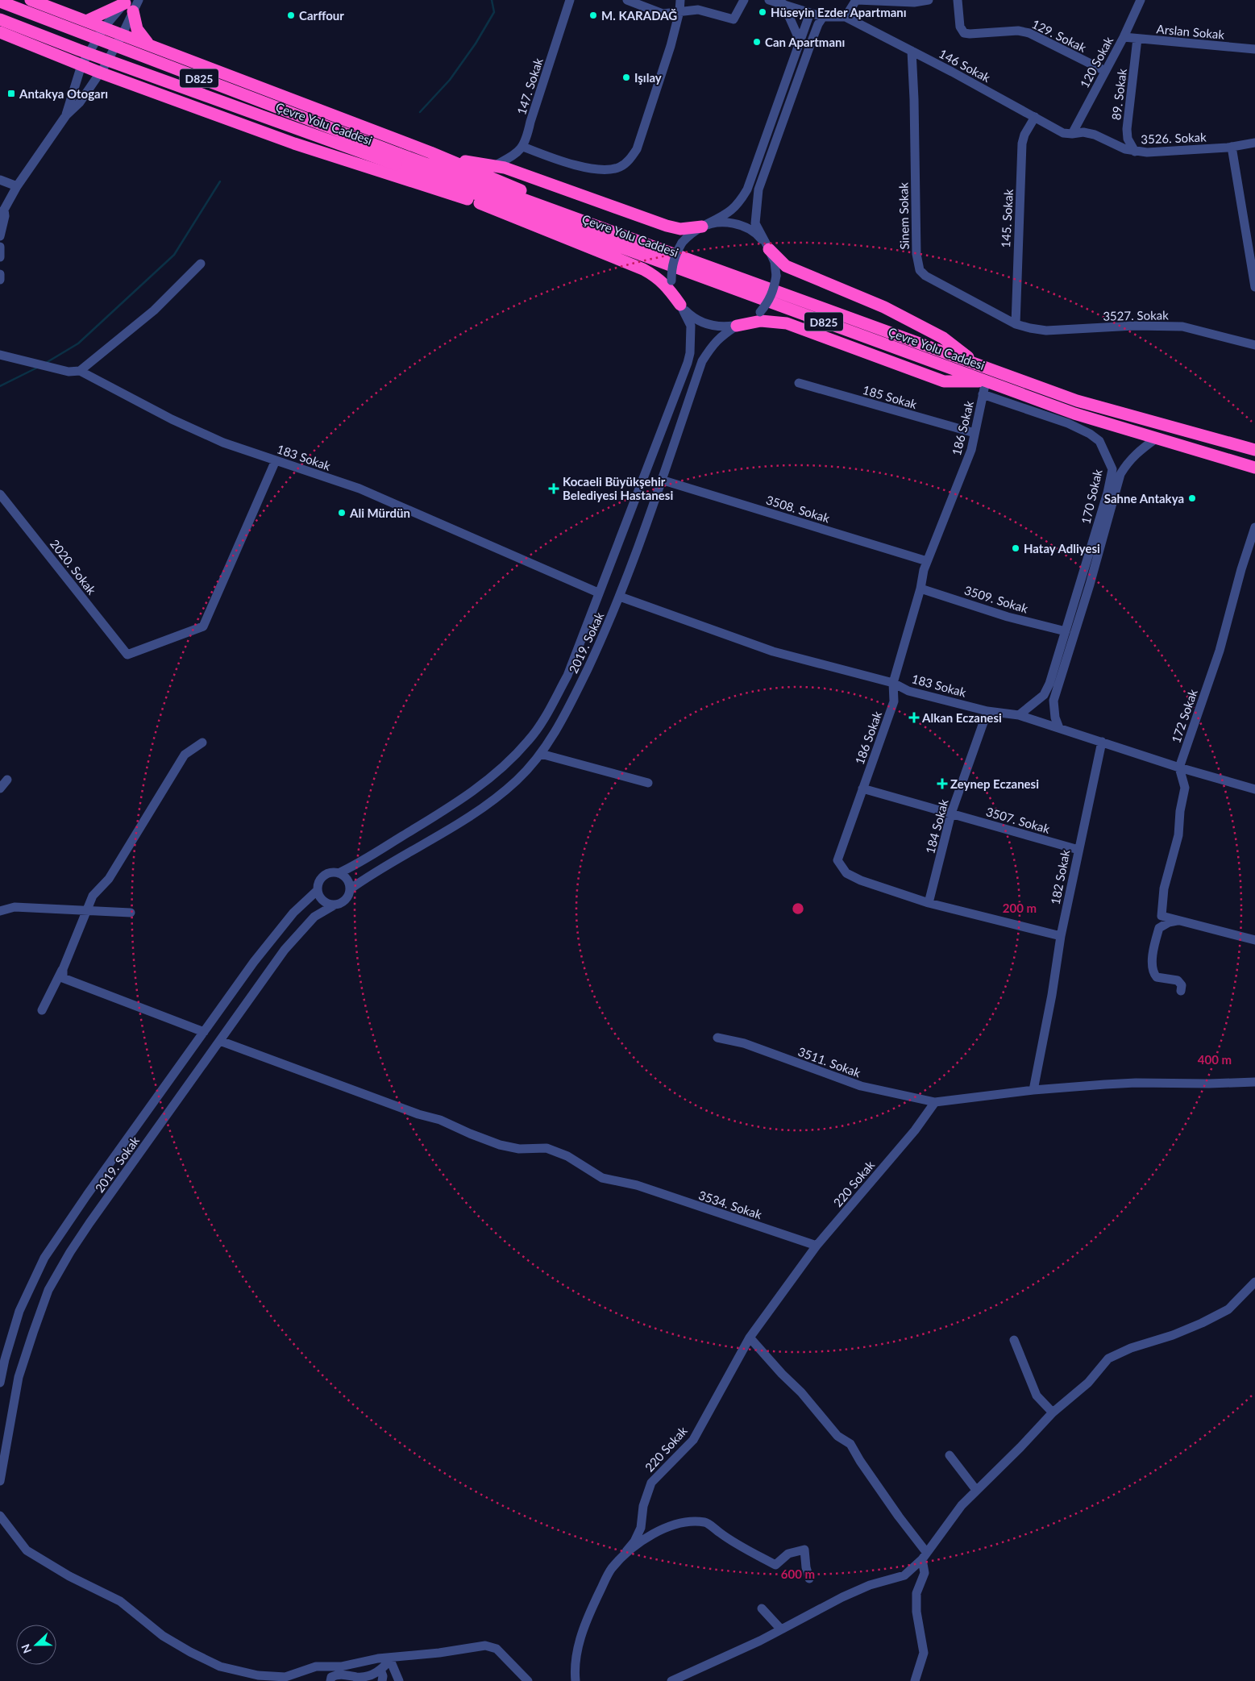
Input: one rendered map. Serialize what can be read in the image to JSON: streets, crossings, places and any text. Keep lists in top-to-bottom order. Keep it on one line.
{"streets":{"highway":["D825","Çevre Yolu Caddesi"],"street":["Arslan Sokak","129. Sokak","120 Sokak","146 Sokak","147. Sokak","89. Sokak","3526. Sokak","Sinem Sokak","145. Sokak","3527. Sokak","185 Sokak","186 Sokak","183 Sokak","170 Sokak","3508. Sokak","2020. Sokak","3509. Sokak","2019. Sokak","172 Sokak","3507. Sokak","184 Sokak","182 Sokak","3511. Sokak","220 Sokak","3534. Sokak"]},"crossings":[["Arslan Sokak","120 Sokak"],["Arslan Sokak","89. Sokak"],["129. Sokak","120 Sokak"],["120 Sokak","146 Sokak"],["120 Sokak","3526. Sokak"],["146 Sokak","3526. Sokak"],["146 Sokak","Sinem Sokak"],["146 Sokak","145. Sokak"],["89. Sokak","3526. Sokak"],["Çevre Yolu Caddesi","186 Sokak"],["Çevre Yolu Caddesi","170 Sokak"],["Sinem Sokak","145. Sokak"],["Sinem Sokak","3527. Sokak"],["145. Sokak","3527. Sokak"],["185 Sokak","186 Sokak"],["186 Sokak","183 Sokak"],["186 Sokak","170 Sokak"],["186 Sokak","3508. Sokak"],["186 Sokak","3509. Sokak"],["186 Sokak","3507. Sokak"],["186 Sokak","184 Sokak"],["186 Sokak","182 Sokak"],["183 Sokak","170 Sokak"],["183 Sokak","2020. Sokak"],["183 Sokak","2019. Sokak"],["183 Sokak","172 Sokak"],["183 Sokak","184 Sokak"],["183 Sokak","182 Sokak"],["170 Sokak","3509. Sokak"],["3508. Sokak","2019. Sokak"],["2019. Sokak","3534. Sokak"],["3507. Sokak","184 Sokak"],["3507. Sokak","182 Sokak"],["3511. Sokak","220 Sokak"],["220 Sokak","3534. Sokak"]],"places":{"other":["Hüseyin Ezder Apartmanı","Carffour","M. KARADAĞ","Can Apartmanı","Işılay","Sahne Antakya","Ali Mürdün","Hatay Adliyesi"],"transit":["Antakya Otogarı"],"health":["Kocaeli Büyükşehir Belediyesi Hastanesi","Alkan Eczanesi","Zeynep Eczanesi"]},"north":"left","rings":["200 m","400 m","600 m"]}
